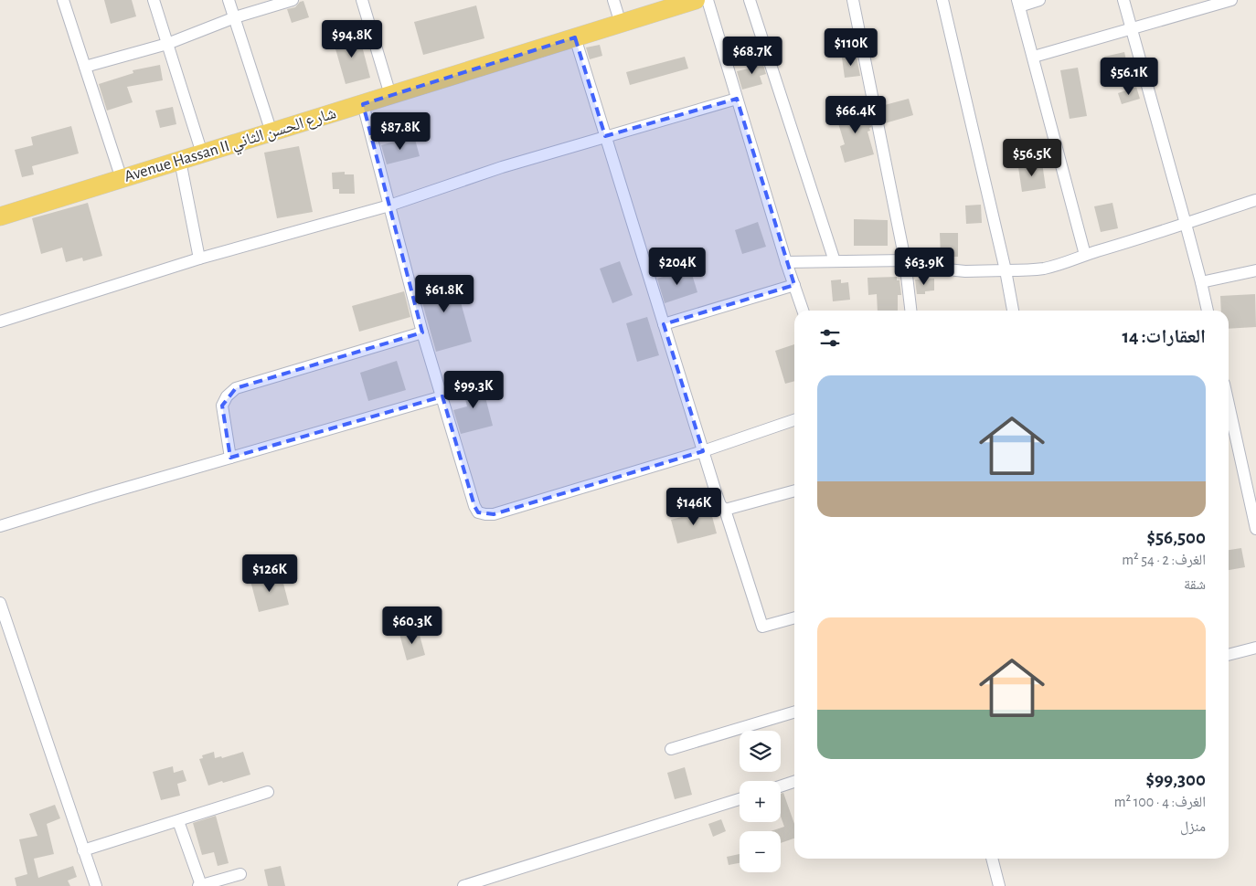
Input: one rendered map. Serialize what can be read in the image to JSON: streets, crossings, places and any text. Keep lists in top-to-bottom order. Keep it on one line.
{"streets":{"main road":["Avenue Hassan II شارع الحسن الثاني"]},"page":{"price":["$94.8K","$110K","$68.7K","$56.1K","$66.4K","$87.8K","$56.5K","$204K","$63.9K","$61.8K","$99.3K","$146K","$126K","$60.3K"],"heading":"العقارات: 14","list":[{"name":"$56,500","note":"الغرف: 2 · 54 m² · شقة"},{"name":"$99,300","note":"الغرف: 4 · 100 m² · منزل"}],"map_buttons":["+","−"]}}
